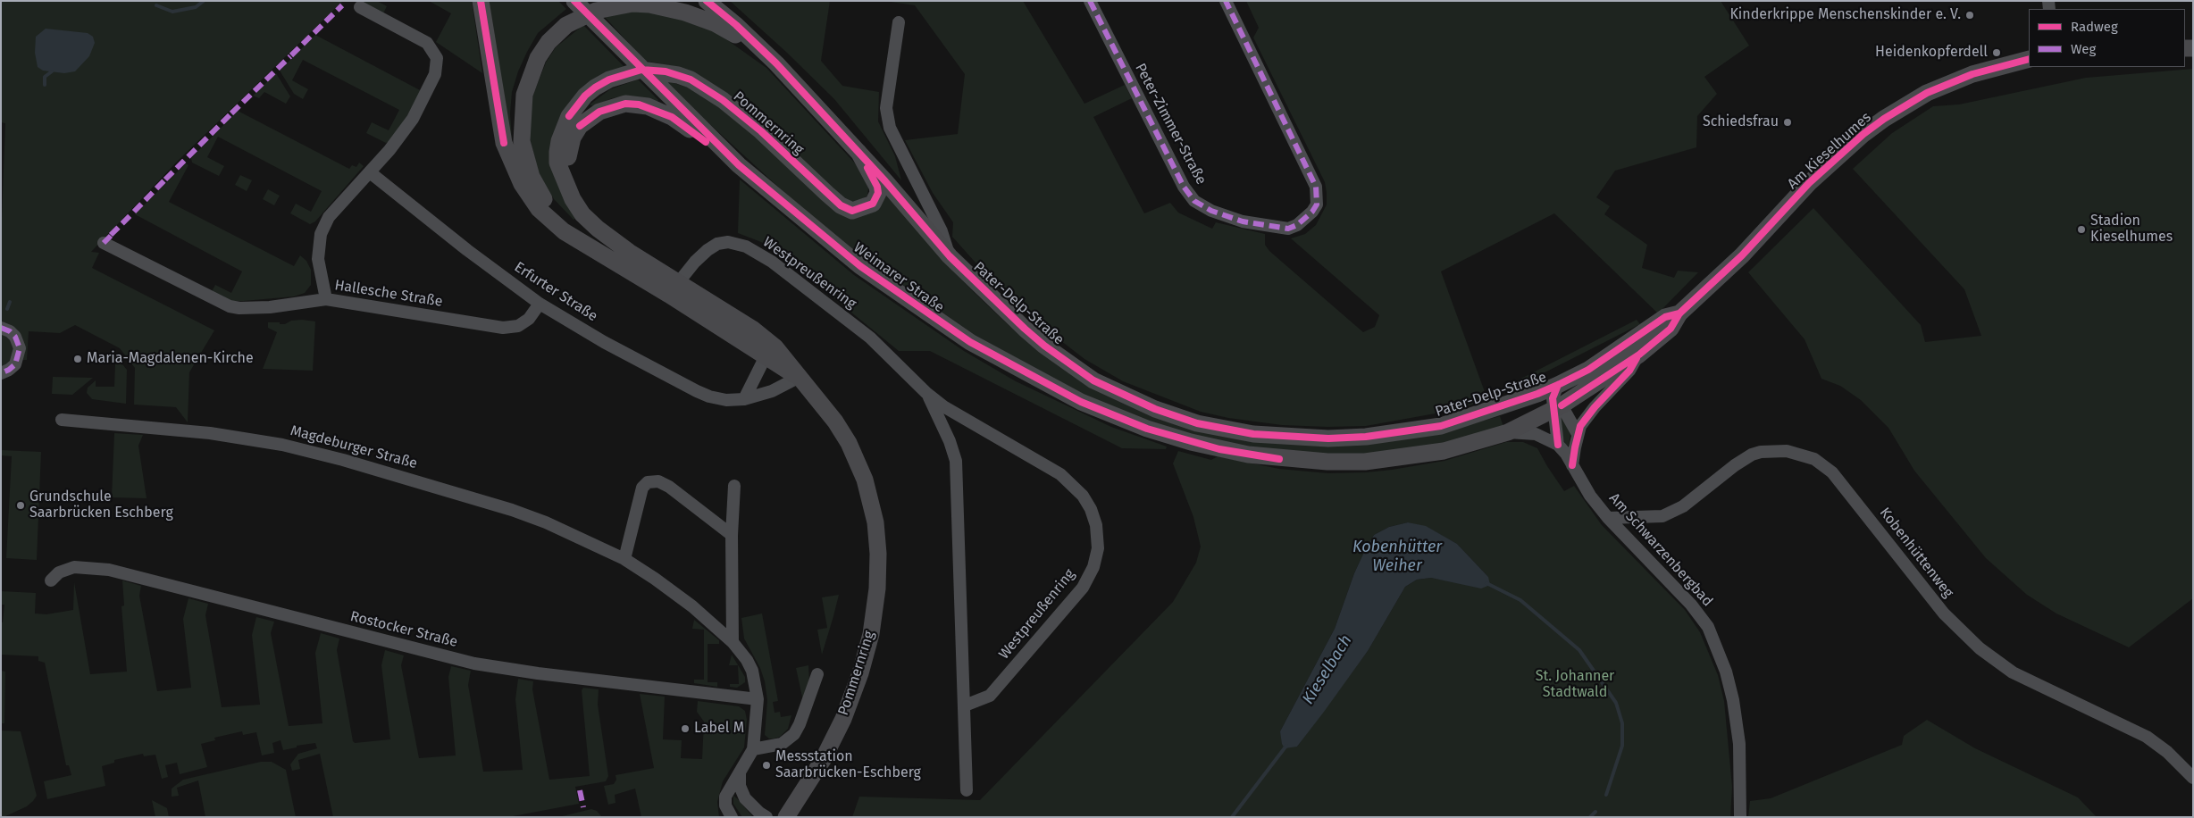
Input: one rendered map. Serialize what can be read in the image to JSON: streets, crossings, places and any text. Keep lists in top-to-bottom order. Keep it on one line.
{"streets":{"street":["Pommernring","Peter-Zimmer-Straße","Am Kieselhumes","Westpreußenring","Weimarer Straße","Erfurter Straße","Hallesche Straße","Pater-Delp-Straße","Magdeburger Straße","Am Schwarzenbergbad","Kobenhüttenweg","Rostocker Straße"]},"crossings":[["Pommernring","Westpreußenring"],["Pommernring","Weimarer Straße"],["Pommernring","Erfurter Straße"],["Pommernring","Pater-Delp-Straße"],["Am Kieselhumes","Weimarer Straße"],["Am Kieselhumes","Pater-Delp-Straße"],["Weimarer Straße","Pater-Delp-Straße"],["Weimarer Straße","Am Schwarzenbergbad"],["Erfurter Straße","Hallesche Straße"],["Pater-Delp-Straße","Am Schwarzenbergbad"],["Magdeburger Straße","Rostocker Straße"],["Am Schwarzenbergbad","Kobenhüttenweg"]],"water":["Kobenhütter Weiher","Kieselbach"],"parks":["St. Johanner Stadtwald"],"places":["Kinderkrippe Menschenskinder e. V.","Heidenkopferdell","Schiedsfrau","Stadion Kieselhumes","Maria-Magdalenen-Kirche","Grundschule Saarbrücken Eschberg","Label M","Messstation Saarbrücken-Eschberg"],"legend":["Radweg","Weg"]}
